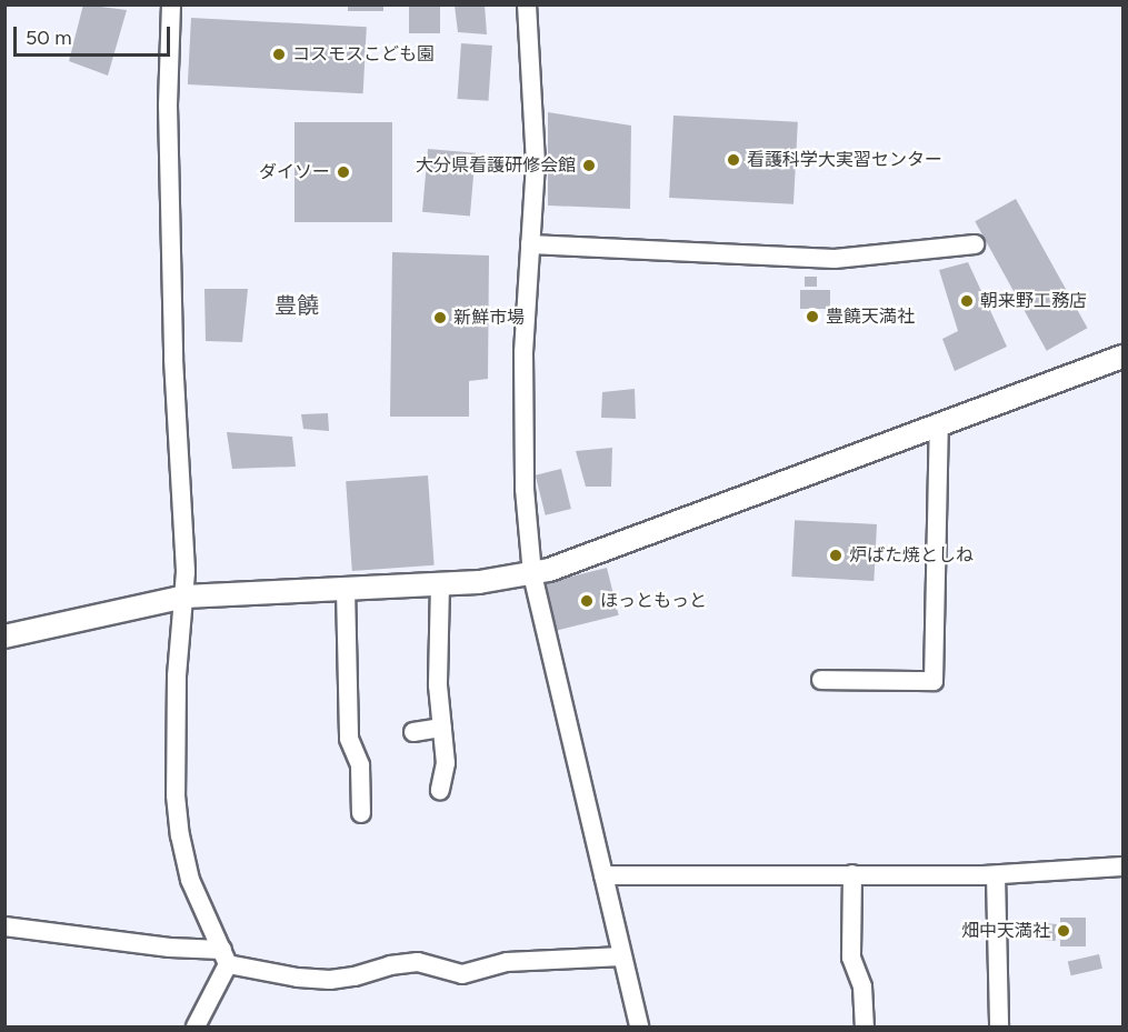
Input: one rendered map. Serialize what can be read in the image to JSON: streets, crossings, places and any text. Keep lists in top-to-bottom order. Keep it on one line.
{"districts":["豊饒"],"places":["コスモスこども園","看護科学大実習センター","大分県看護研修会館","ダイソー","朝来野工務店","豊饒天満社","新鮮市場","炉ばた焼としね","ほっともっと","畑中天満社"],"scale_bar":"50 m"}
